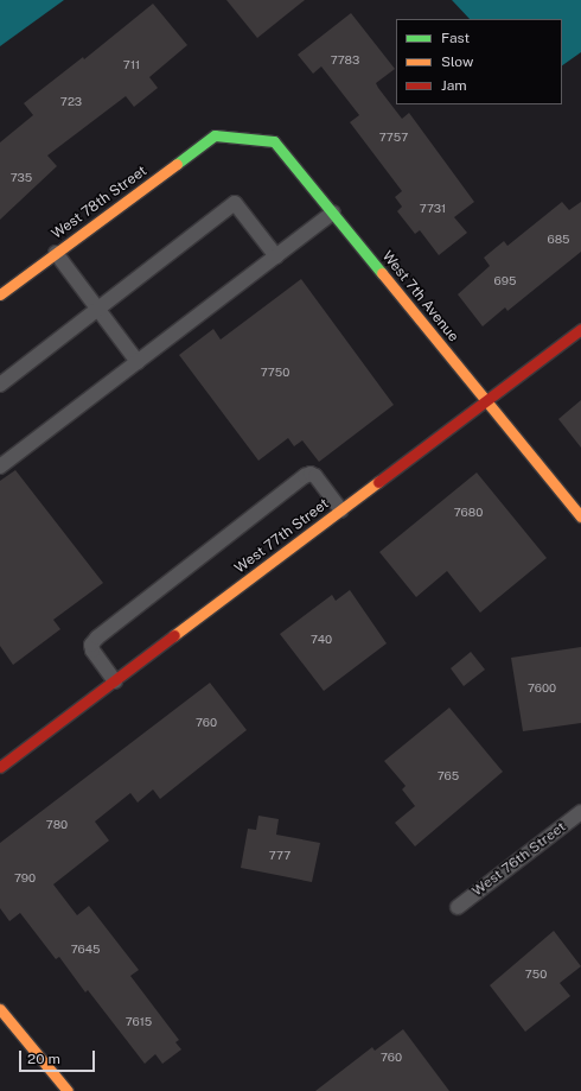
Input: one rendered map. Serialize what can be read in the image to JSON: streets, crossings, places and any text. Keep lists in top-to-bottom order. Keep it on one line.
{"streets":{"street":["West 78th Street","West 7th Avenue","West 77th Street"],"lane":["West 76th Street"]},"crossings":[["West 78th Street","West 7th Avenue"],["West 7th Avenue","West 77th Street"]],"house_numbers":["7783","711","723","7757","735","7731","685","695","7750","7680","740","7600","760","765","780","777","790","7645","750","7615","760"],"legend":["Fast","Slow","Jam"],"scale_bar":"20 m"}
